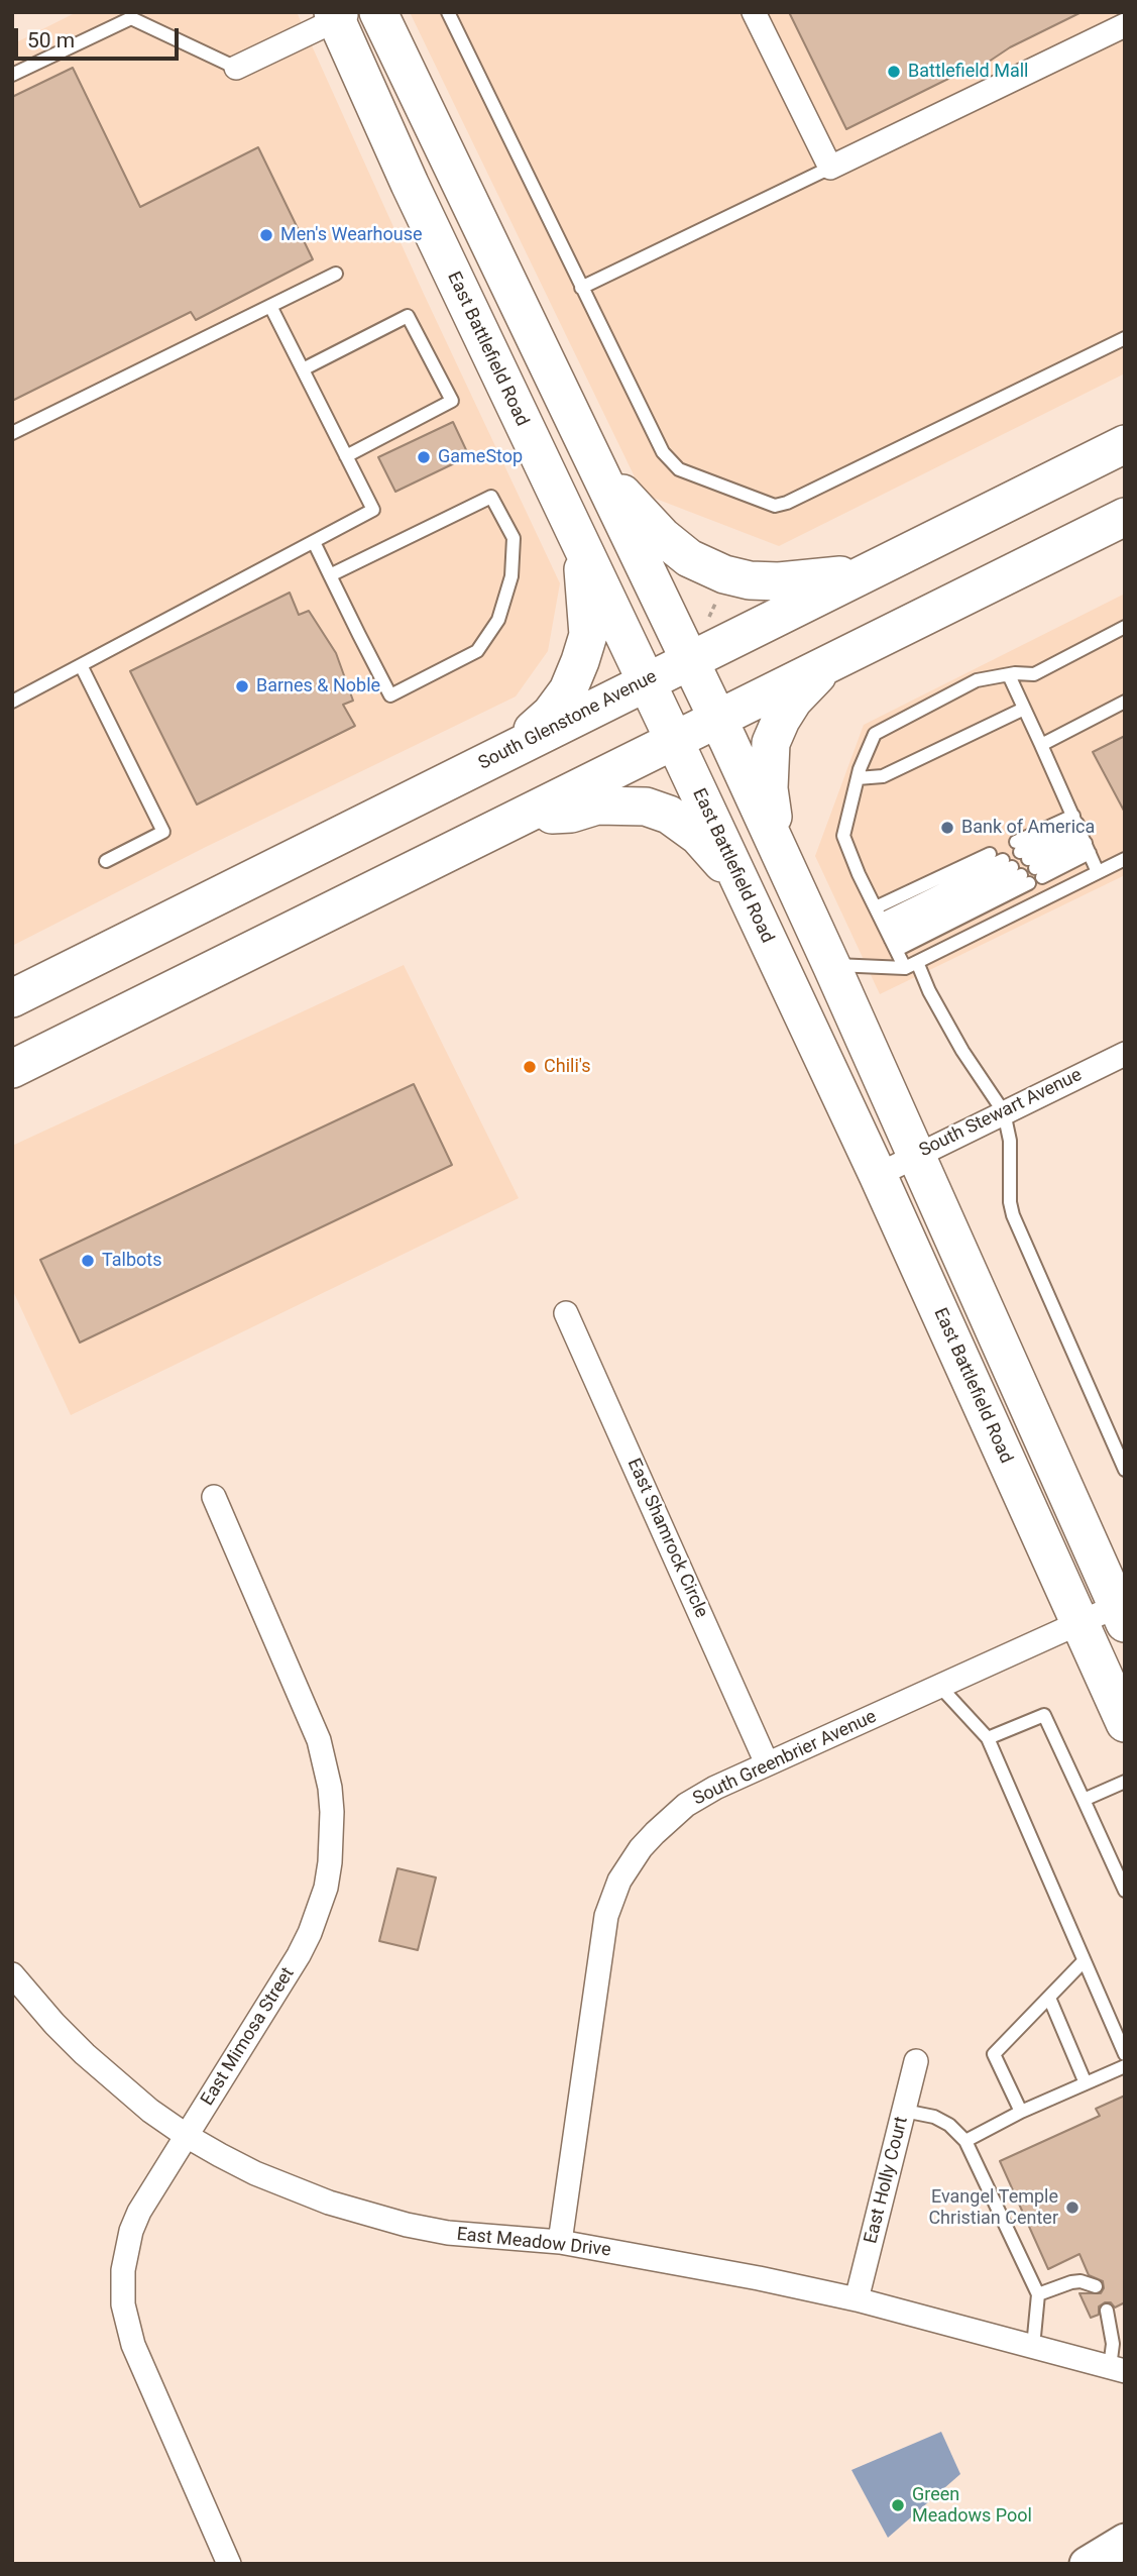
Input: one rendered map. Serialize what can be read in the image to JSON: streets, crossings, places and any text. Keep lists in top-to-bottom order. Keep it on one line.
{"streets":{"main road":["East Battlefield Road","South Glenstone Avenue"],"street":["South Stewart Avenue","East Shamrock Circle","South Greenbrier Avenue","East Mimosa Street","East Holly Court","East Meadow Drive"]},"crossings":[["East Battlefield Road","South Glenstone Avenue"],["East Battlefield Road","South Stewart Avenue"],["East Battlefield Road","South Greenbrier Avenue"],["East Shamrock Circle","South Greenbrier Avenue"],["South Greenbrier Avenue","East Meadow Drive"],["East Mimosa Street","East Meadow Drive"],["East Holly Court","East Meadow Drive"]],"places":["Battlefield Mall","Men's Wearhouse","GameStop","Barnes & Noble","Bank of America","Chili's","Talbots","Evangel Temple Christian Center","Green Meadows Pool"],"scale_bar":"50 m"}
